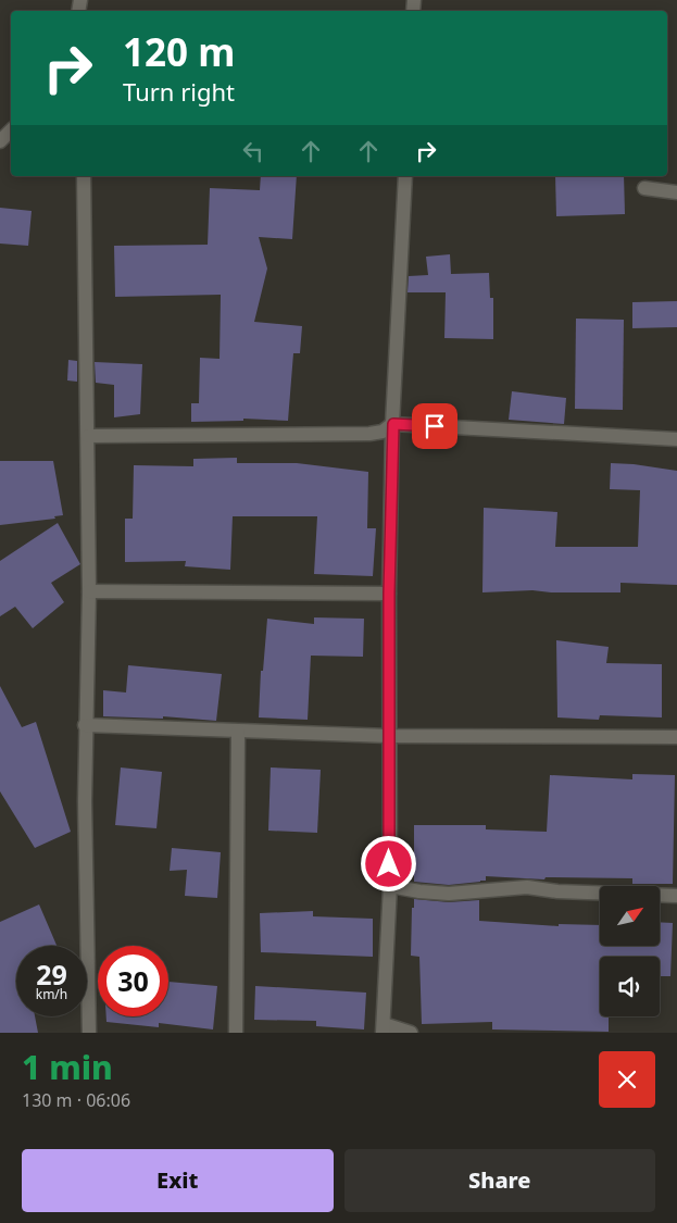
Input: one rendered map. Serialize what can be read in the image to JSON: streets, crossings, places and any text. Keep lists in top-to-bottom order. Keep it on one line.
{"north":"top right","page":{"turn":["120 m","Turn right"],"speed":"29 km/h","limit":"30","heading":["1 min","130 m · 06:06"],"buttons":["Exit","Share"]}}
